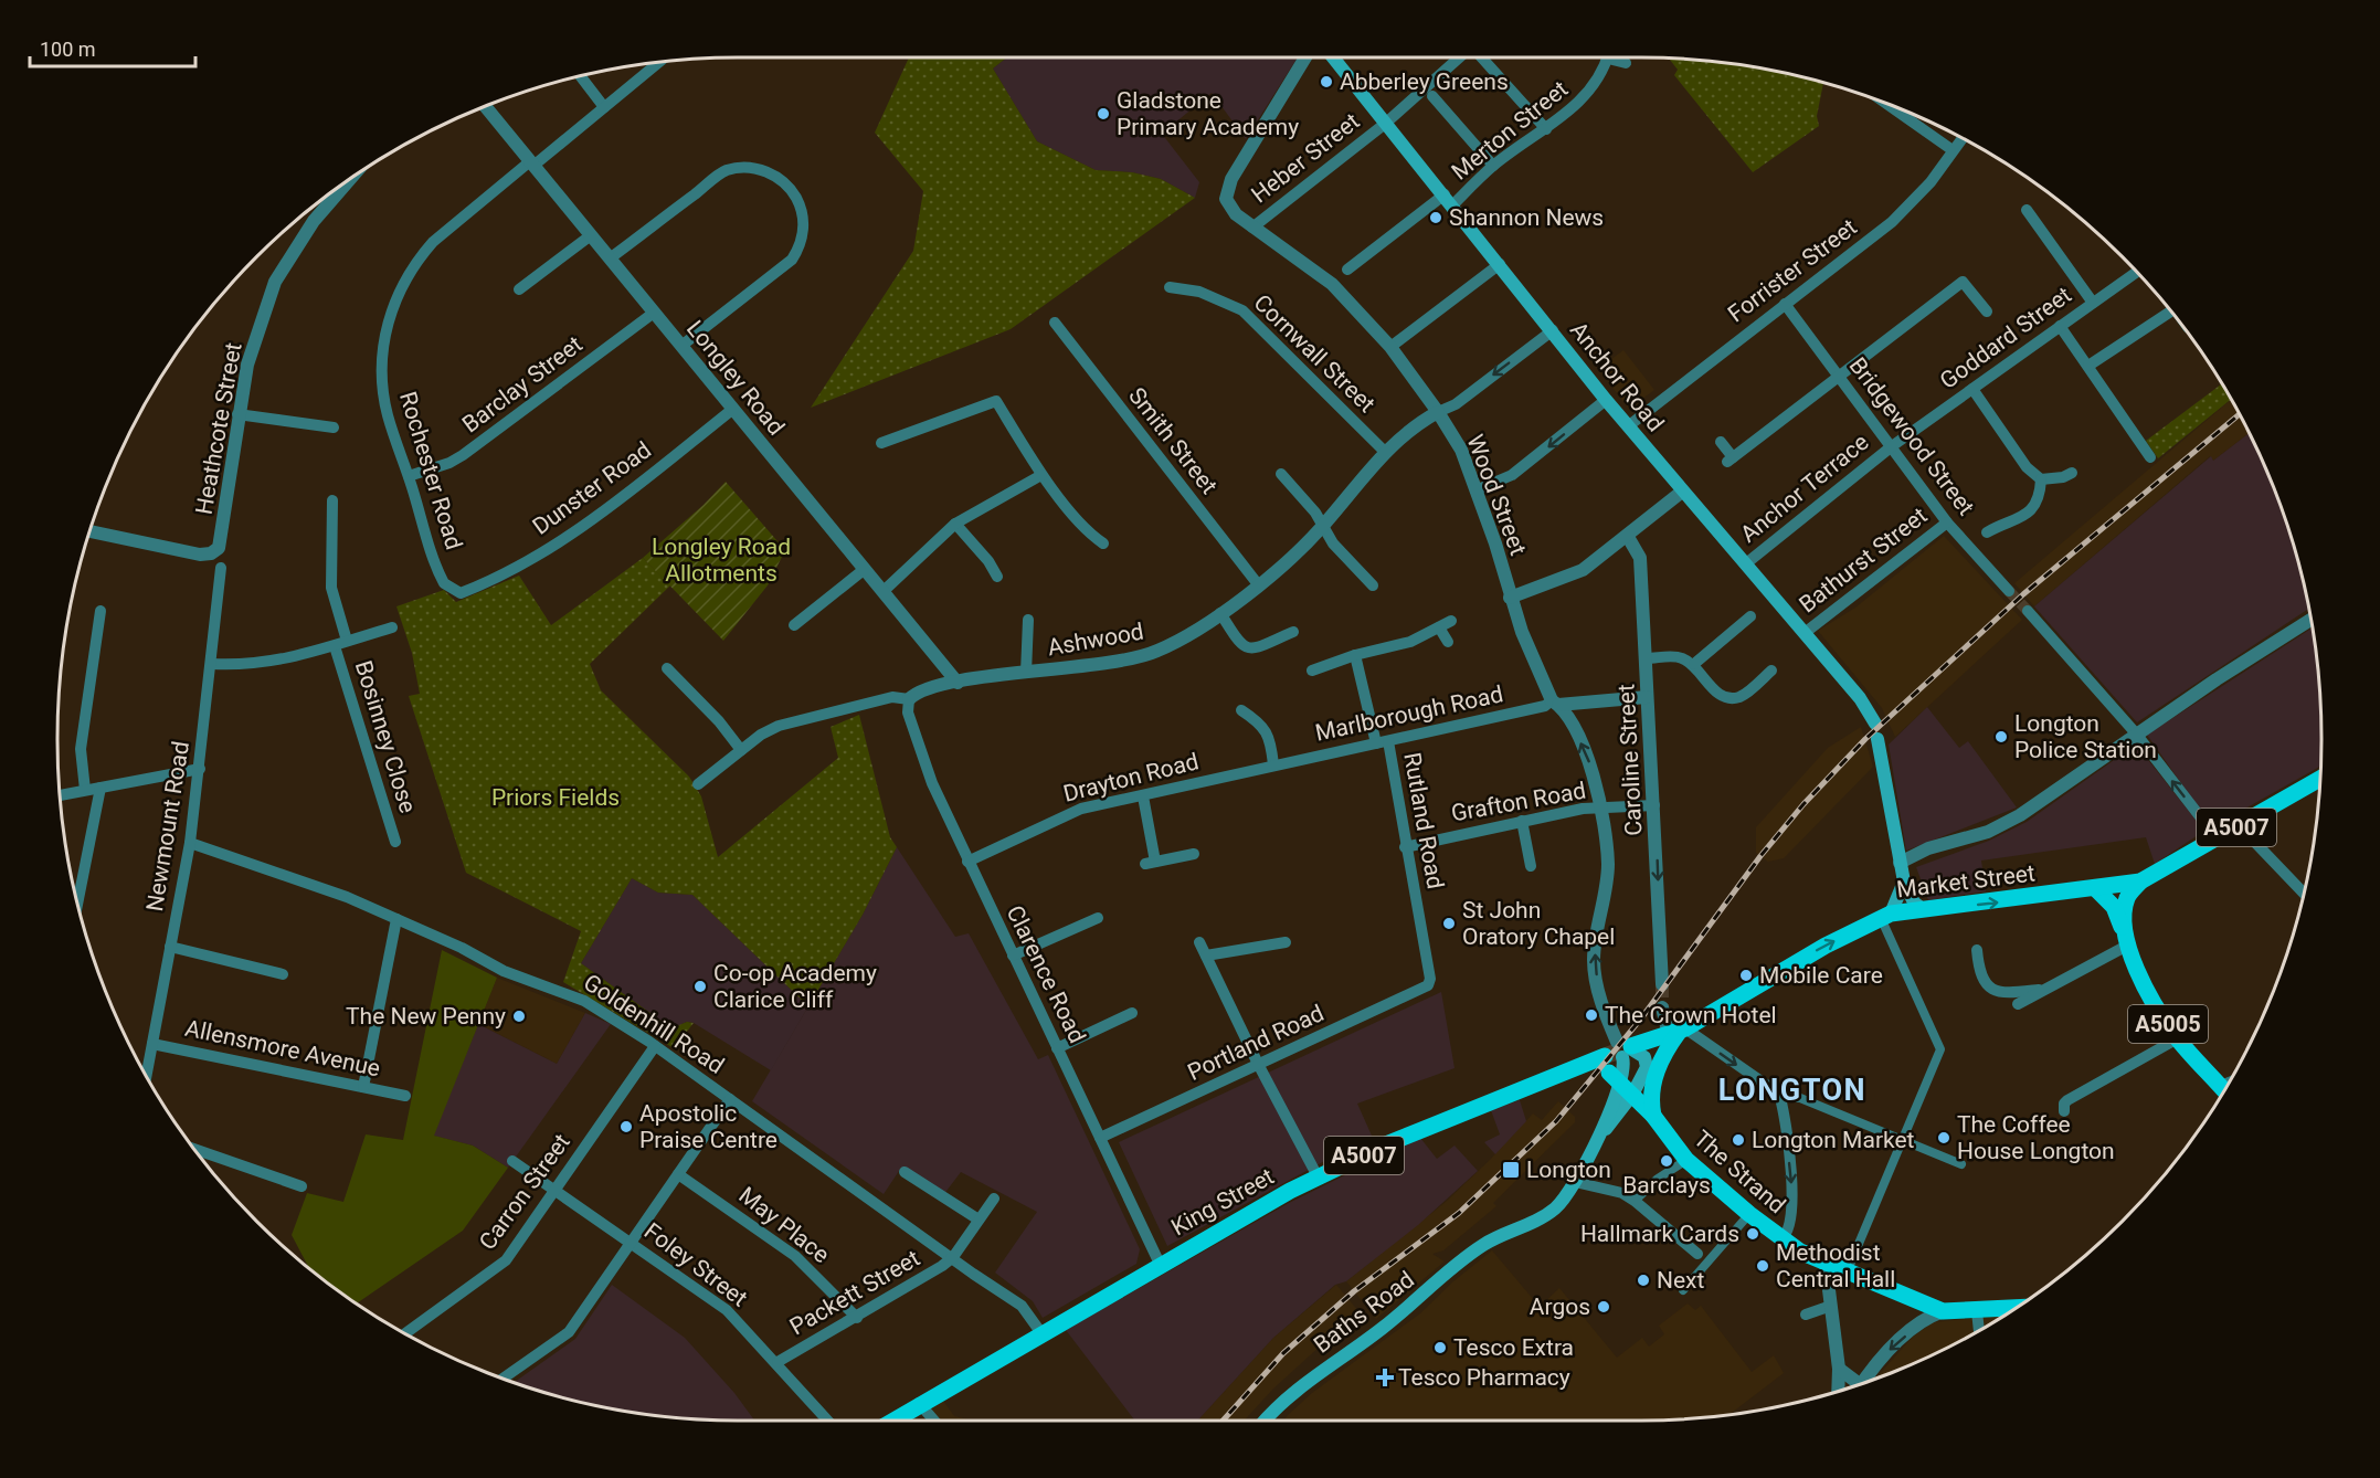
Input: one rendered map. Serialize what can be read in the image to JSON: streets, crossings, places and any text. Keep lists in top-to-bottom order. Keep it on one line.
{"streets":{"main road":["Anchor Road","A5007","Market Street","A5005","The Strand","King Street","Baths Road"],"street":["Merton Street","Heber Street","Forrister Street","Goddard Street","Cornwall Street","Longley Road","Barclay Street","Heathcote Street","Bridgewood Street","Smith Street","Rochester Road","Dunster Road","Anchor Terrace","Wood Street","Bathurst Street","Ashwood","Marlborough Road","Bosinney Close","Caroline Street","Drayton Road","Grafton Road","Rutland Road","Newmount Road","Clarence Road","Goldenhill Road","Portland Road","Allensmore Avenue","Carron Street","May Place","Foley Street","Packett Street"]},"crossings":[["Merton Street","Anchor Road"],["Heber Street","Anchor Road"],["Heber Street","Wood Street"],["Forrister Street","Anchor Road"],["Forrister Street","Bridgewood Street"],["Goddard Street","Bridgewood Street"],["Goddard Street","Anchor Terrace"],["Cornwall Street","Ashwood"],["Anchor Road","Anchor Terrace"],["Anchor Road","Bathurst Street"],["Longley Road","Barclay Street"],["Longley Road","Rochester Road"],["Longley Road","Dunster Road"],["Longley Road","Ashwood"],["Barclay Street","Rochester Road"],["Bridgewood Street","Anchor Terrace"],["Bridgewood Street","Bathurst Street"],["Smith Street","Ashwood"],["Rochester Road","Dunster Road"],["Wood Street","Ashwood"],["Wood Street","Marlborough Road"],["Wood Street","Grafton Road"],["Wood Street","A5007"],["Wood Street","Baths Road"],["Ashwood","Clarence Road"],["Marlborough Road","Drayton Road"],["Marlborough Road","Rutland Road"],["Caroline Street","Grafton Road"],["Drayton Road","Clarence Road"],["Grafton Road","Rutland Road"],["Rutland Road","Portland Road"],["Newmount Road","Goldenhill Road"],["Newmount Road","Allensmore Avenue"],["A5007","Market Street"],["A5007","A5005"],["A5007","Baths Road"],["Market Street","A5005"],["Clarence Road","Portland Road"],["Clarence Road","King Street"],["Goldenhill Road","Carron Street"],["Goldenhill Road","King Street"],["Goldenhill Road","Packett Street"],["The Strand","King Street"],["The Strand","Baths Road"],["Carron Street","Foley Street"],["King Street","Baths Road"],["May Place","Packett Street"],["Foley Street","Packett Street"]],"one_way":["Caroline Street","Market Street"],"districts":["LONGTON"],"parks":["Longley Road Allotments","Priors Fields"],"places":{"other":["Abberley Greens","Gladstone Primary Academy","Shannon News","Longton Police Station","St John Oratory Chapel","Mobile Care","Co-op Academy Clarice Cliff","The Crown Hotel","The New Penny","Apostolic Praise Centre","The Coffee House Longton","Longton Market","Barclays","Hallmark Cards","Methodist Central Hall","Next","Argos","Tesco Extra"],"transit":["Longton"],"health":["Tesco Pharmacy"]},"scale_bar":"100 m"}
